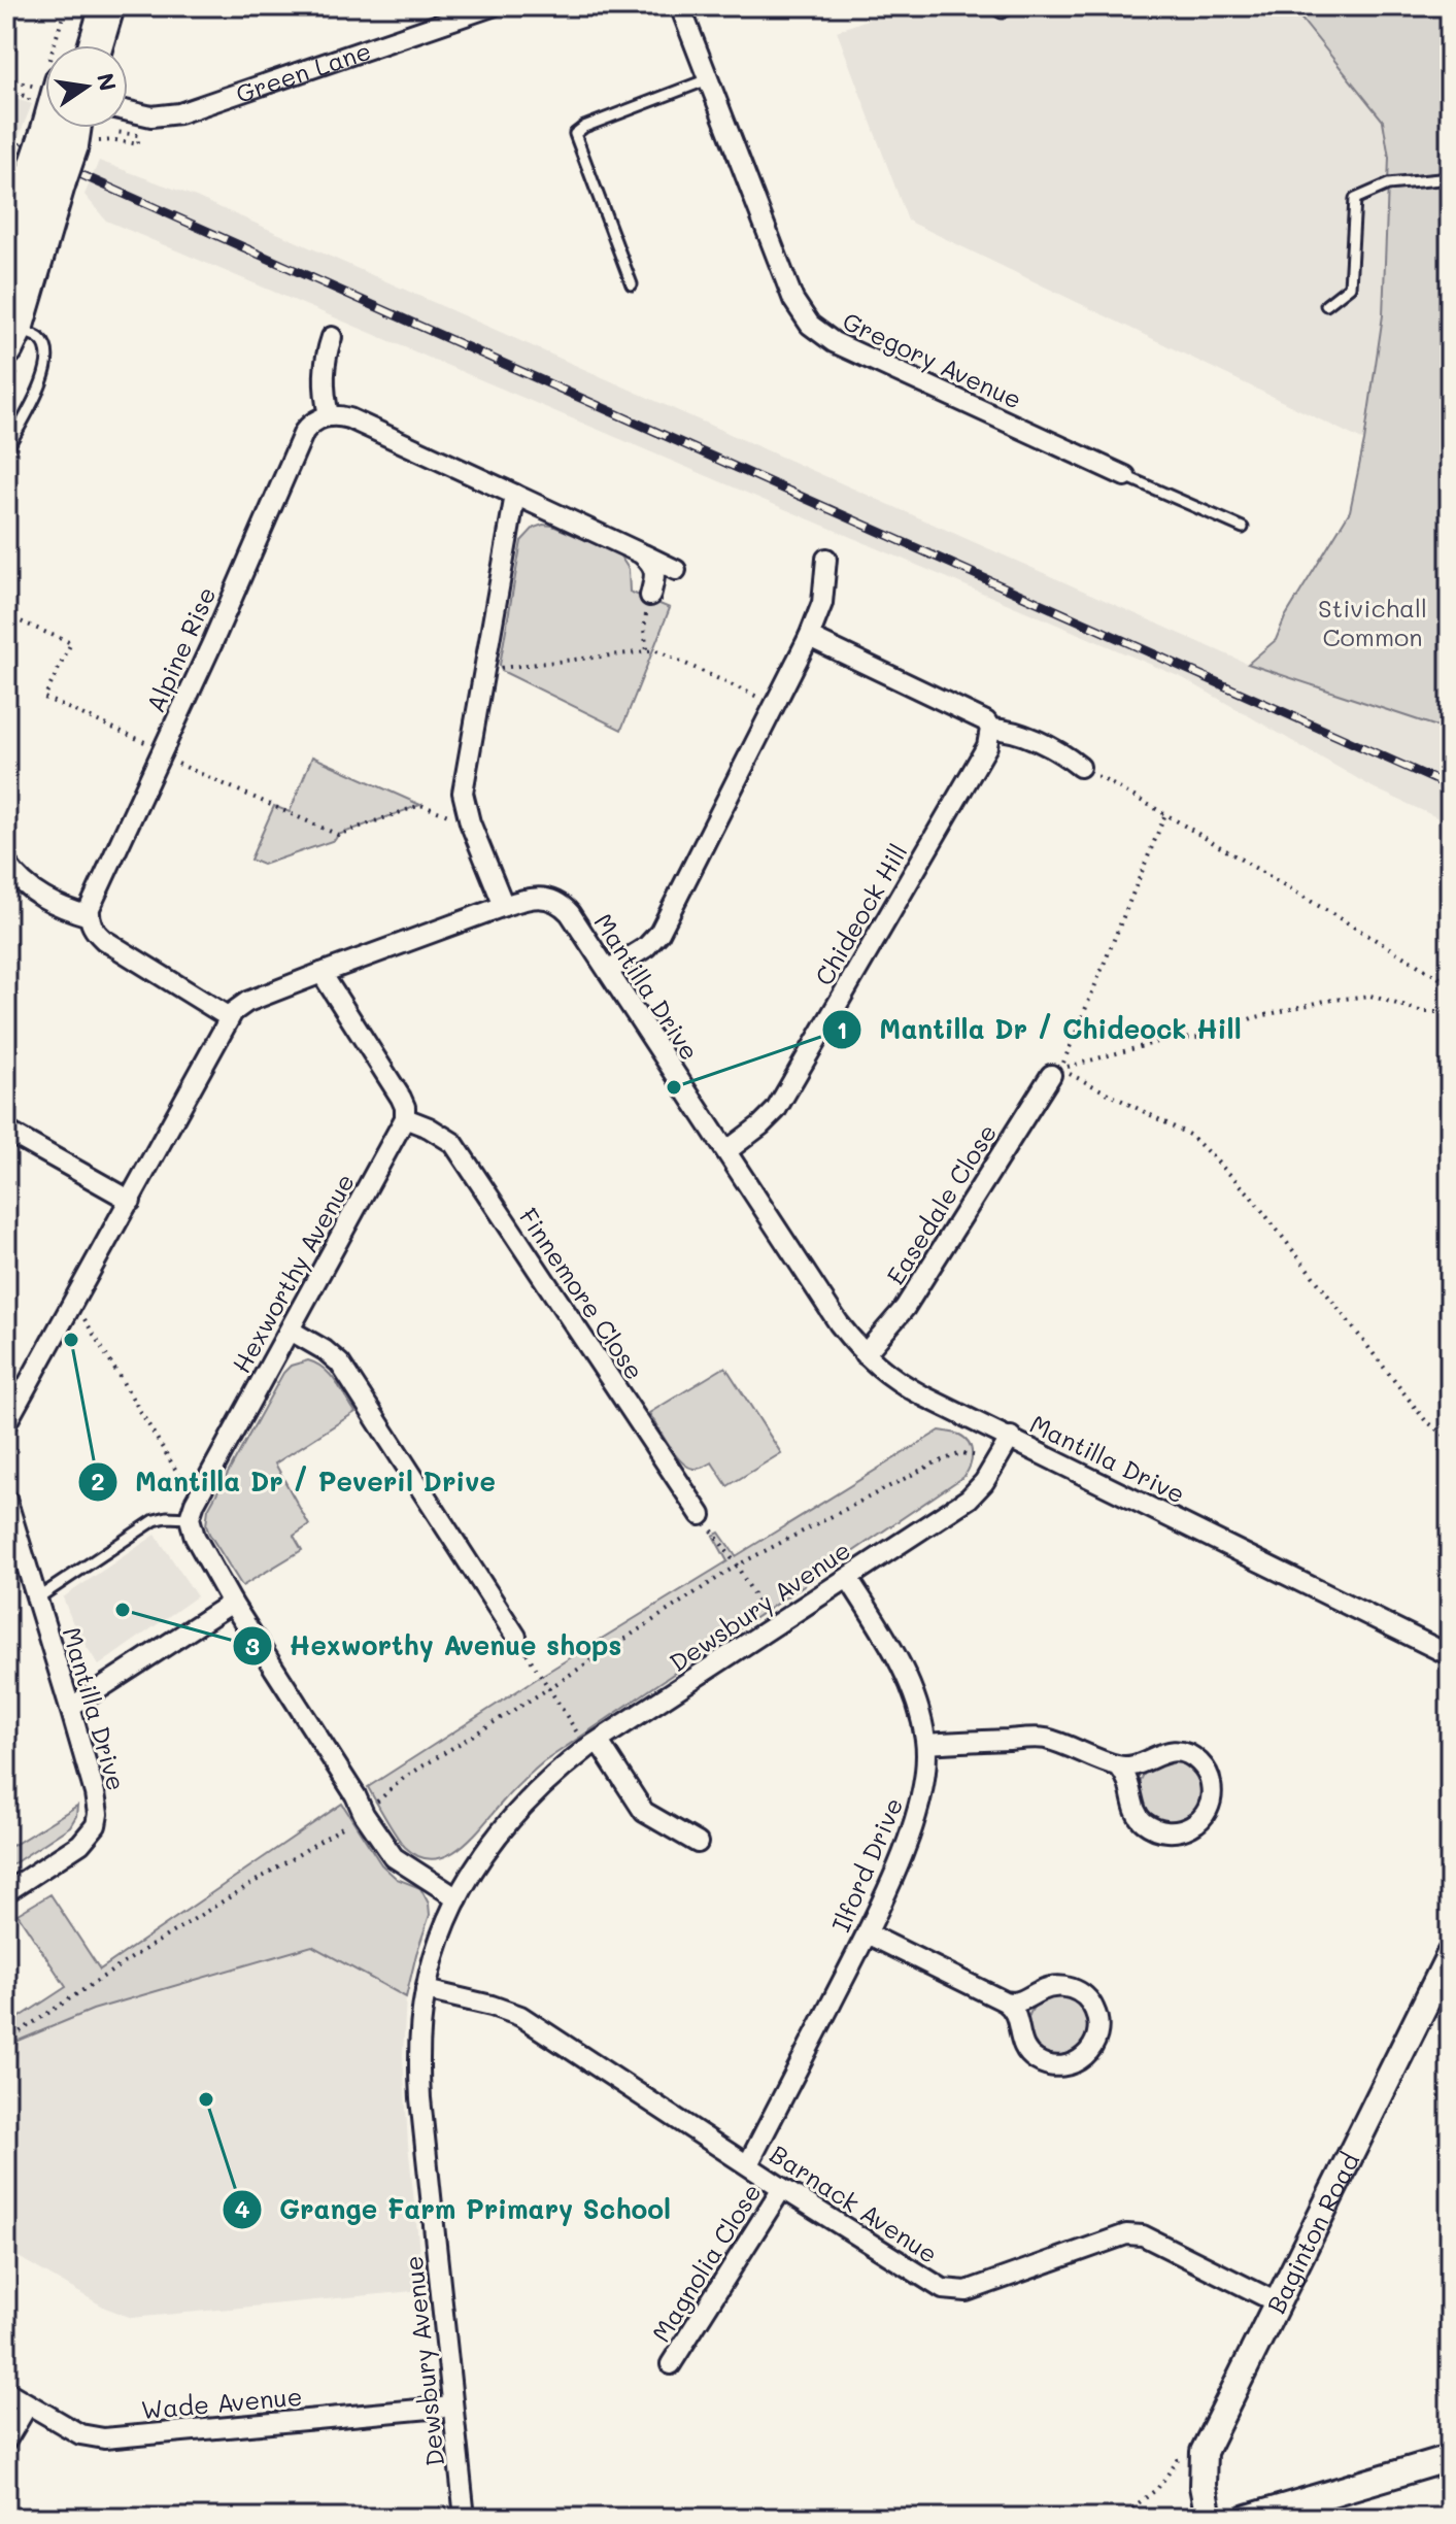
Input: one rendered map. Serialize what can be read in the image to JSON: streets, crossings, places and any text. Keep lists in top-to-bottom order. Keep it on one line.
{"streets":{"street":["Green Lane","Gregory Avenue","Alpine Rise","Chideock Hill","Mantilla Drive","Easedale Close","Hexworthy Avenue","Finnemore Close","Dewsbury Avenue","Ilford Drive","Barnack Avenue","Baginton Road","Magnolia Close","Wade Avenue"]},"crossings":[["Chideock Hill","Mantilla Drive"],["Mantilla Drive","Easedale Close"],["Mantilla Drive","Dewsbury Avenue"],["Hexworthy Avenue","Finnemore Close"],["Dewsbury Avenue","Ilford Drive"],["Dewsbury Avenue","Barnack Avenue"],["Dewsbury Avenue","Wade Avenue"],["Ilford Drive","Barnack Avenue"],["Barnack Avenue","Baginton Road"],["Barnack Avenue","Magnolia Close"]],"parks":["Stivichall Common"],"places":["Mantilla Dr / Chideock Hill","Mantilla Dr / Peveril Drive","Hexworthy Avenue shops","Grange Farm Primary School"],"north":"right"}
